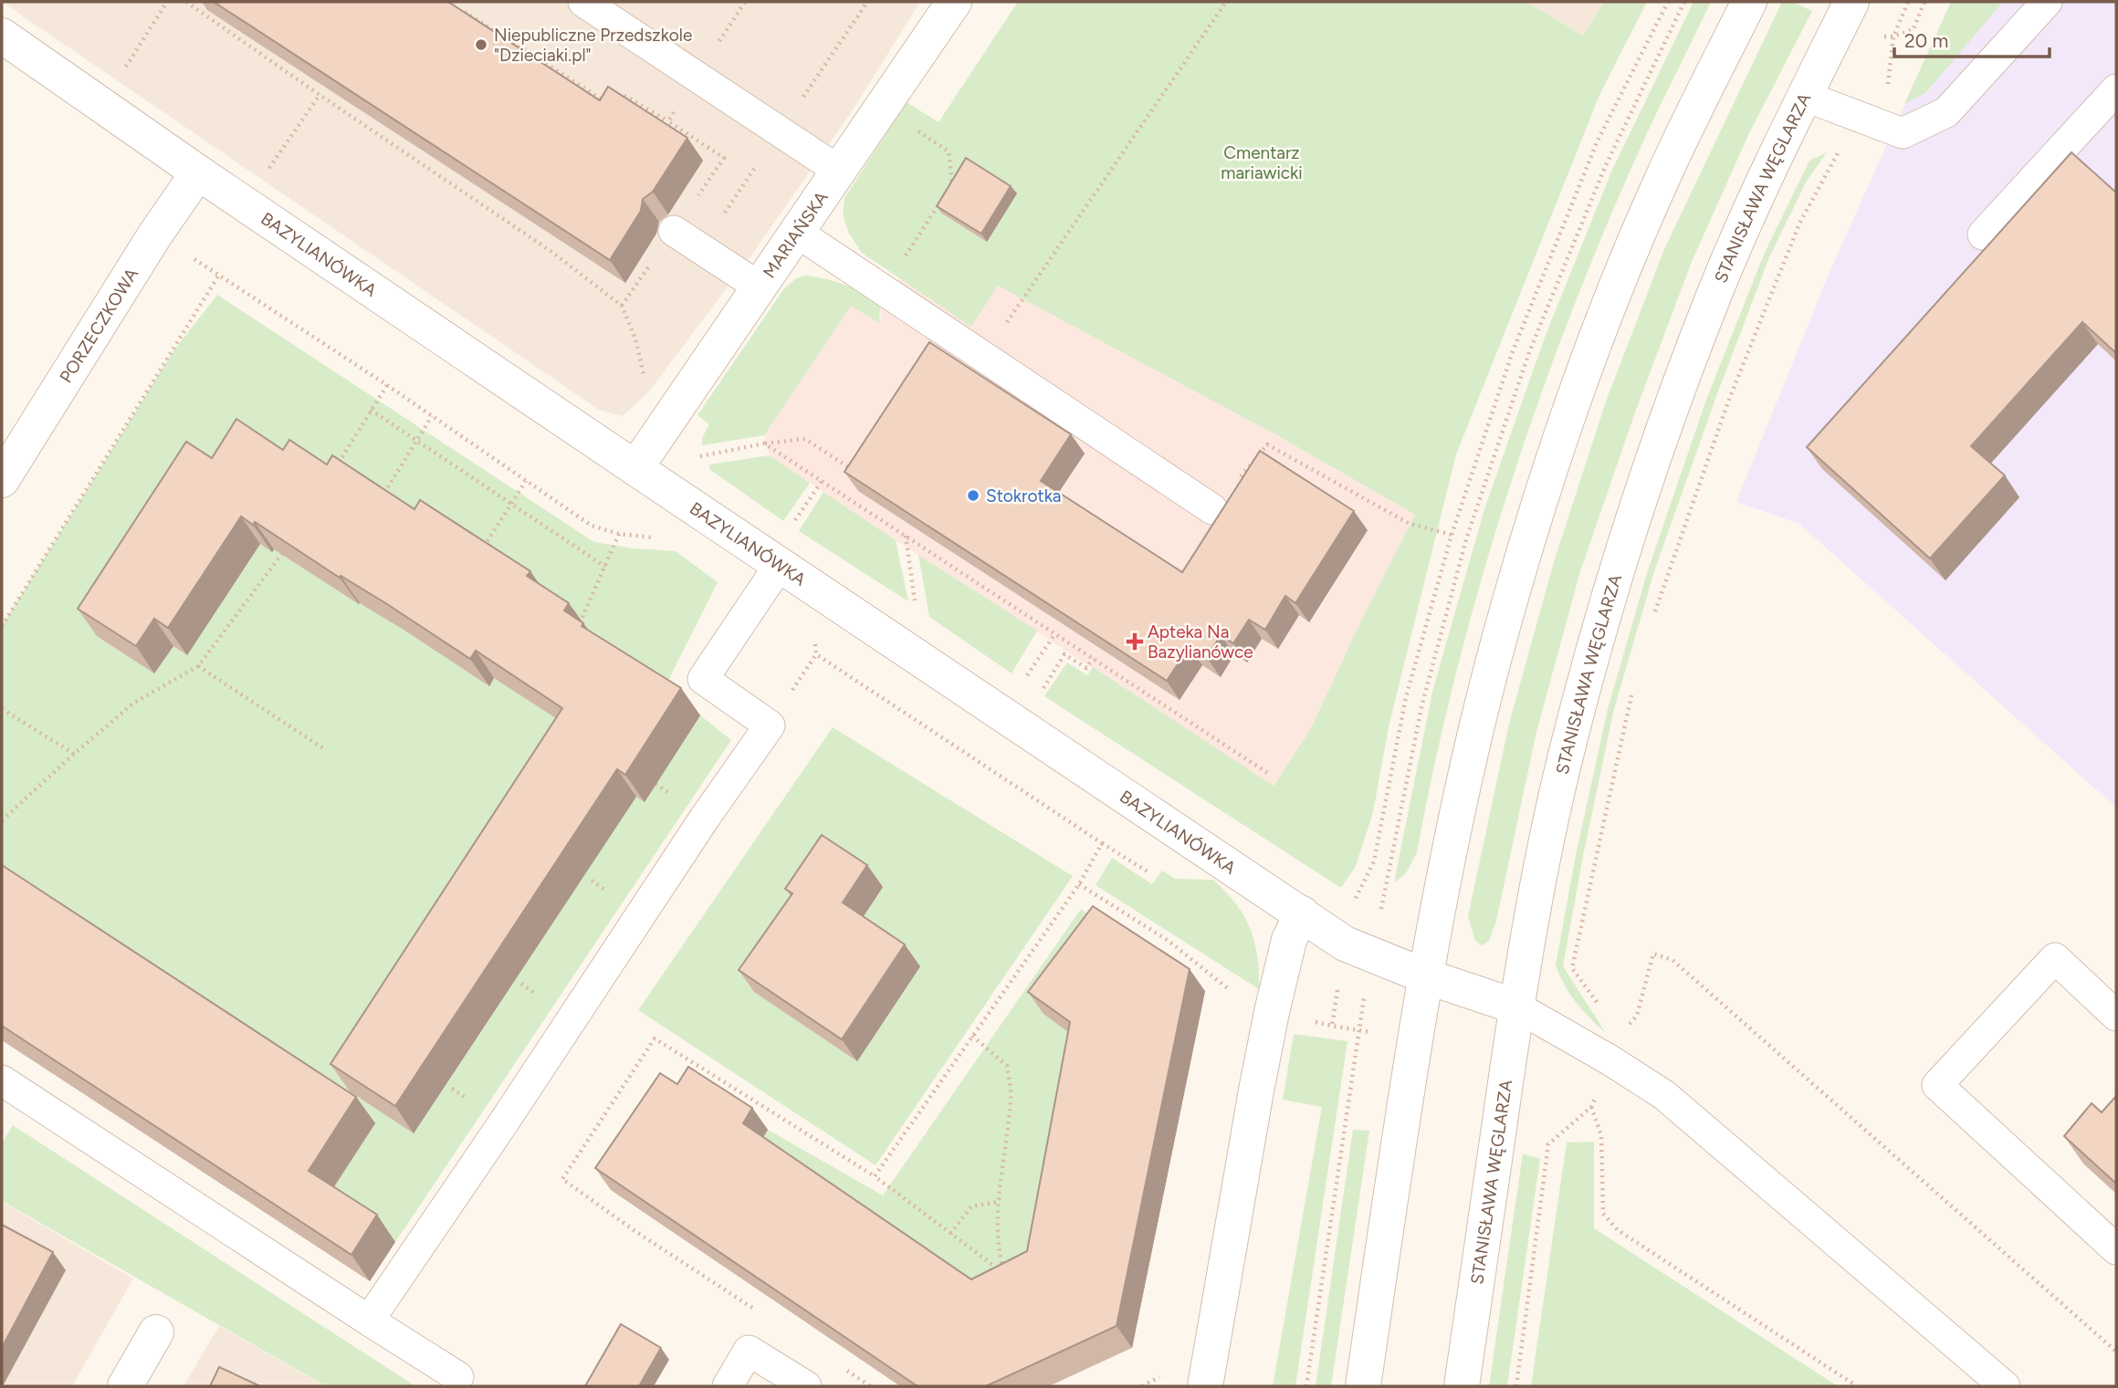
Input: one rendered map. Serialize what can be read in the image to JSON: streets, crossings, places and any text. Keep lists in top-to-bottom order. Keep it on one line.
{"streets":{"street":["STANISŁAWA WĘGLARZA","MARIAŃSKA","BAZYLIANÓWKA","PORZECZKOWA"]},"crossings":[["STANISŁAWA WĘGLARZA","BAZYLIANÓWKA"],["MARIAŃSKA","BAZYLIANÓWKA"],["BAZYLIANÓWKA","PORZECZKOWA"]],"parks":["Cmentarz mariawicki"],"places":{"other":["Niepubliczne Przedszkole \"Dzieciaki.pl\"","Stokrotka"],"health":["Apteka Na Bazylianówce"]},"scale_bar":"20 m"}
